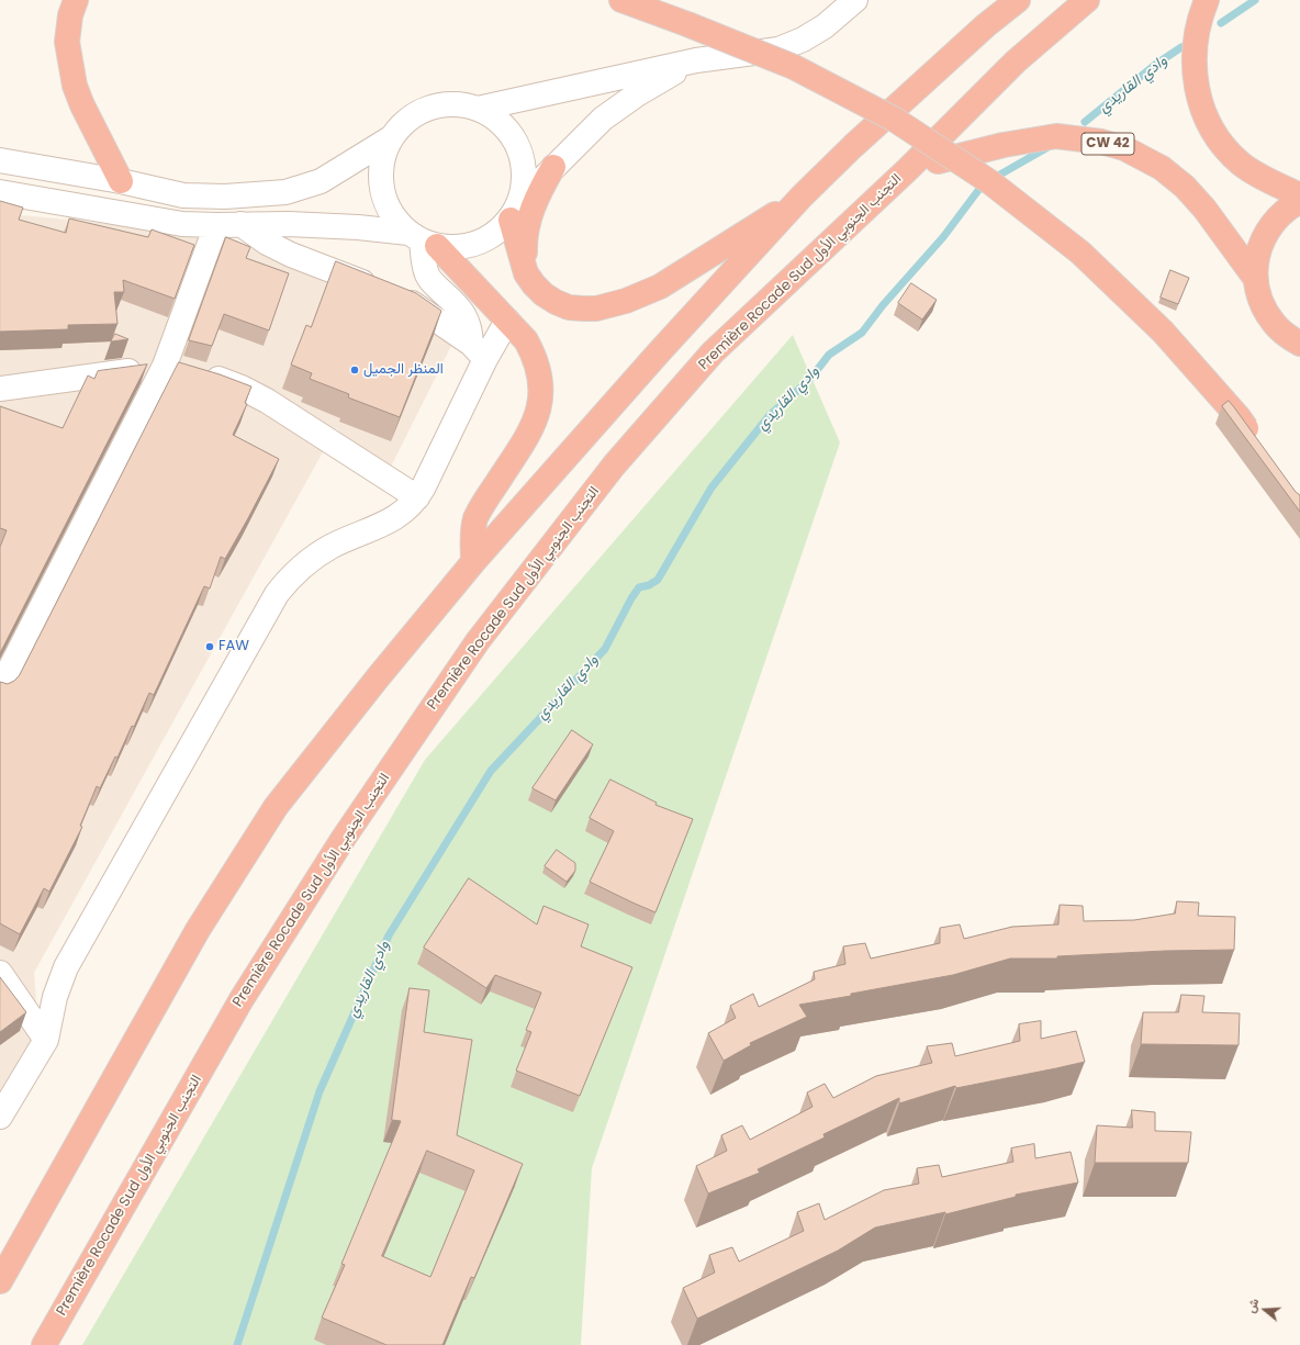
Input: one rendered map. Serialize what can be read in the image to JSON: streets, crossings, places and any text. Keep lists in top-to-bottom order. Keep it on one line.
{"streets":{"highway":["CW 42","Première Rocade Sud التجنب الجنوبي الأول"]},"crossings":[["CW 42","Première Rocade Sud التجنب الجنوبي الأول"]],"water":["وادي القاريدي"],"places":["المنظر الجميل","FAW"],"north":"left"}
